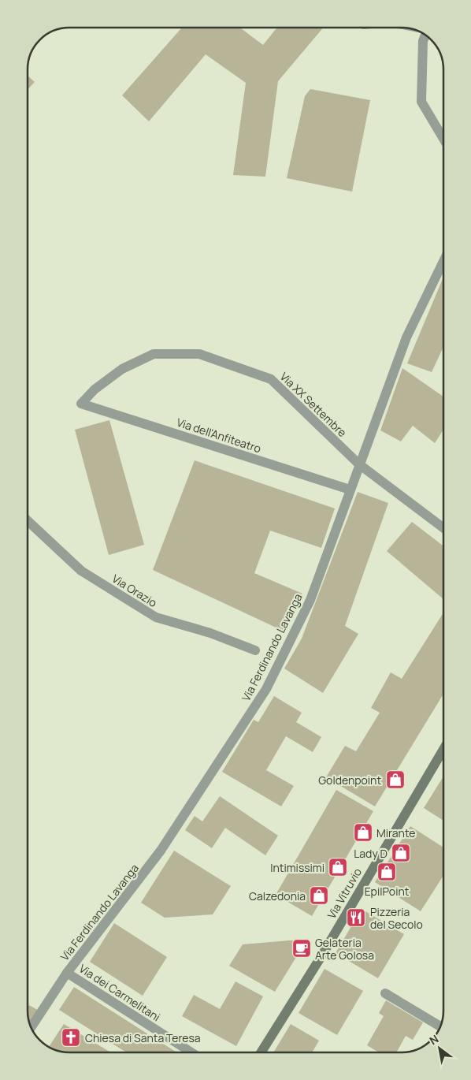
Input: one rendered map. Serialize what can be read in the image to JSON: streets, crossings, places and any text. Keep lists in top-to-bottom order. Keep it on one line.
{"streets":{"street":["Via XX Settembre","Via dell'Anfiteatro","Via Orazio","Via Ferdinando Lavanga","Via Vitruvio","Via dei Carmelitani"]},"crossings":[["Via XX Settembre","Via dell'Anfiteatro"],["Via XX Settembre","Via Ferdinando Lavanga"],["Via dell'Anfiteatro","Via Ferdinando Lavanga"],["Via Ferdinando Lavanga","Via dei Carmelitani"]],"places":{"shop":["Goldenpoint","Mirante","Lady D","Intimissimi","EpilPoint","Calzedonia"],"restaurant":["Pizzeria del Secolo"],"cafe":["Gelateria Arte Golosa"],"church":["Chiesa di Santa Teresa"]},"north":"top left"}
